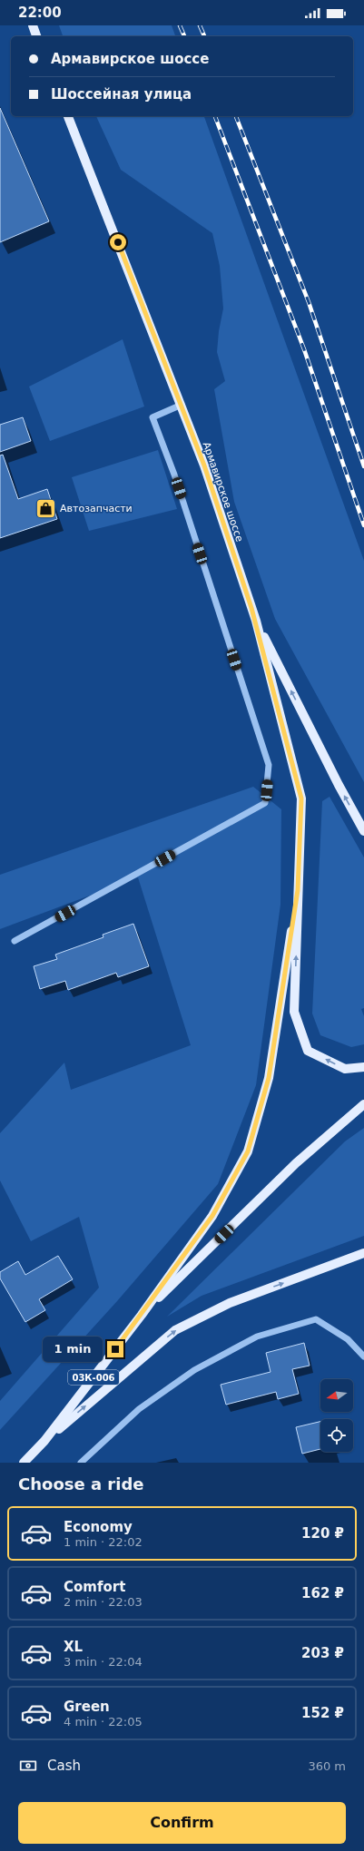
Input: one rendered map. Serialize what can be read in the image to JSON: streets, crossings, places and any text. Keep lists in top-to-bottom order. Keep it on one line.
{"streets":{"main road":["Армавирское шоссе","03К-006"]},"places":{"shop":["Автозапчасти"]},"north":"left","page":{"status":"22:00","banner":["Армавирское шоссе","Шоссейная улица"],"bubble":"1 min","heading":"Choose a ride","list":[{"name":"Economy","note":"1 min · 22:02","value":"120 ₽"},{"name":"Comfort","note":"2 min · 22:03","value":"162 ₽"},{"name":"XL","note":"3 min · 22:04","value":"203 ₽"},{"name":"Green","note":"4 min · 22:05","value":"152 ₽"}],"pay":["Cash","360 m"],"buttons":"Confirm"}}
